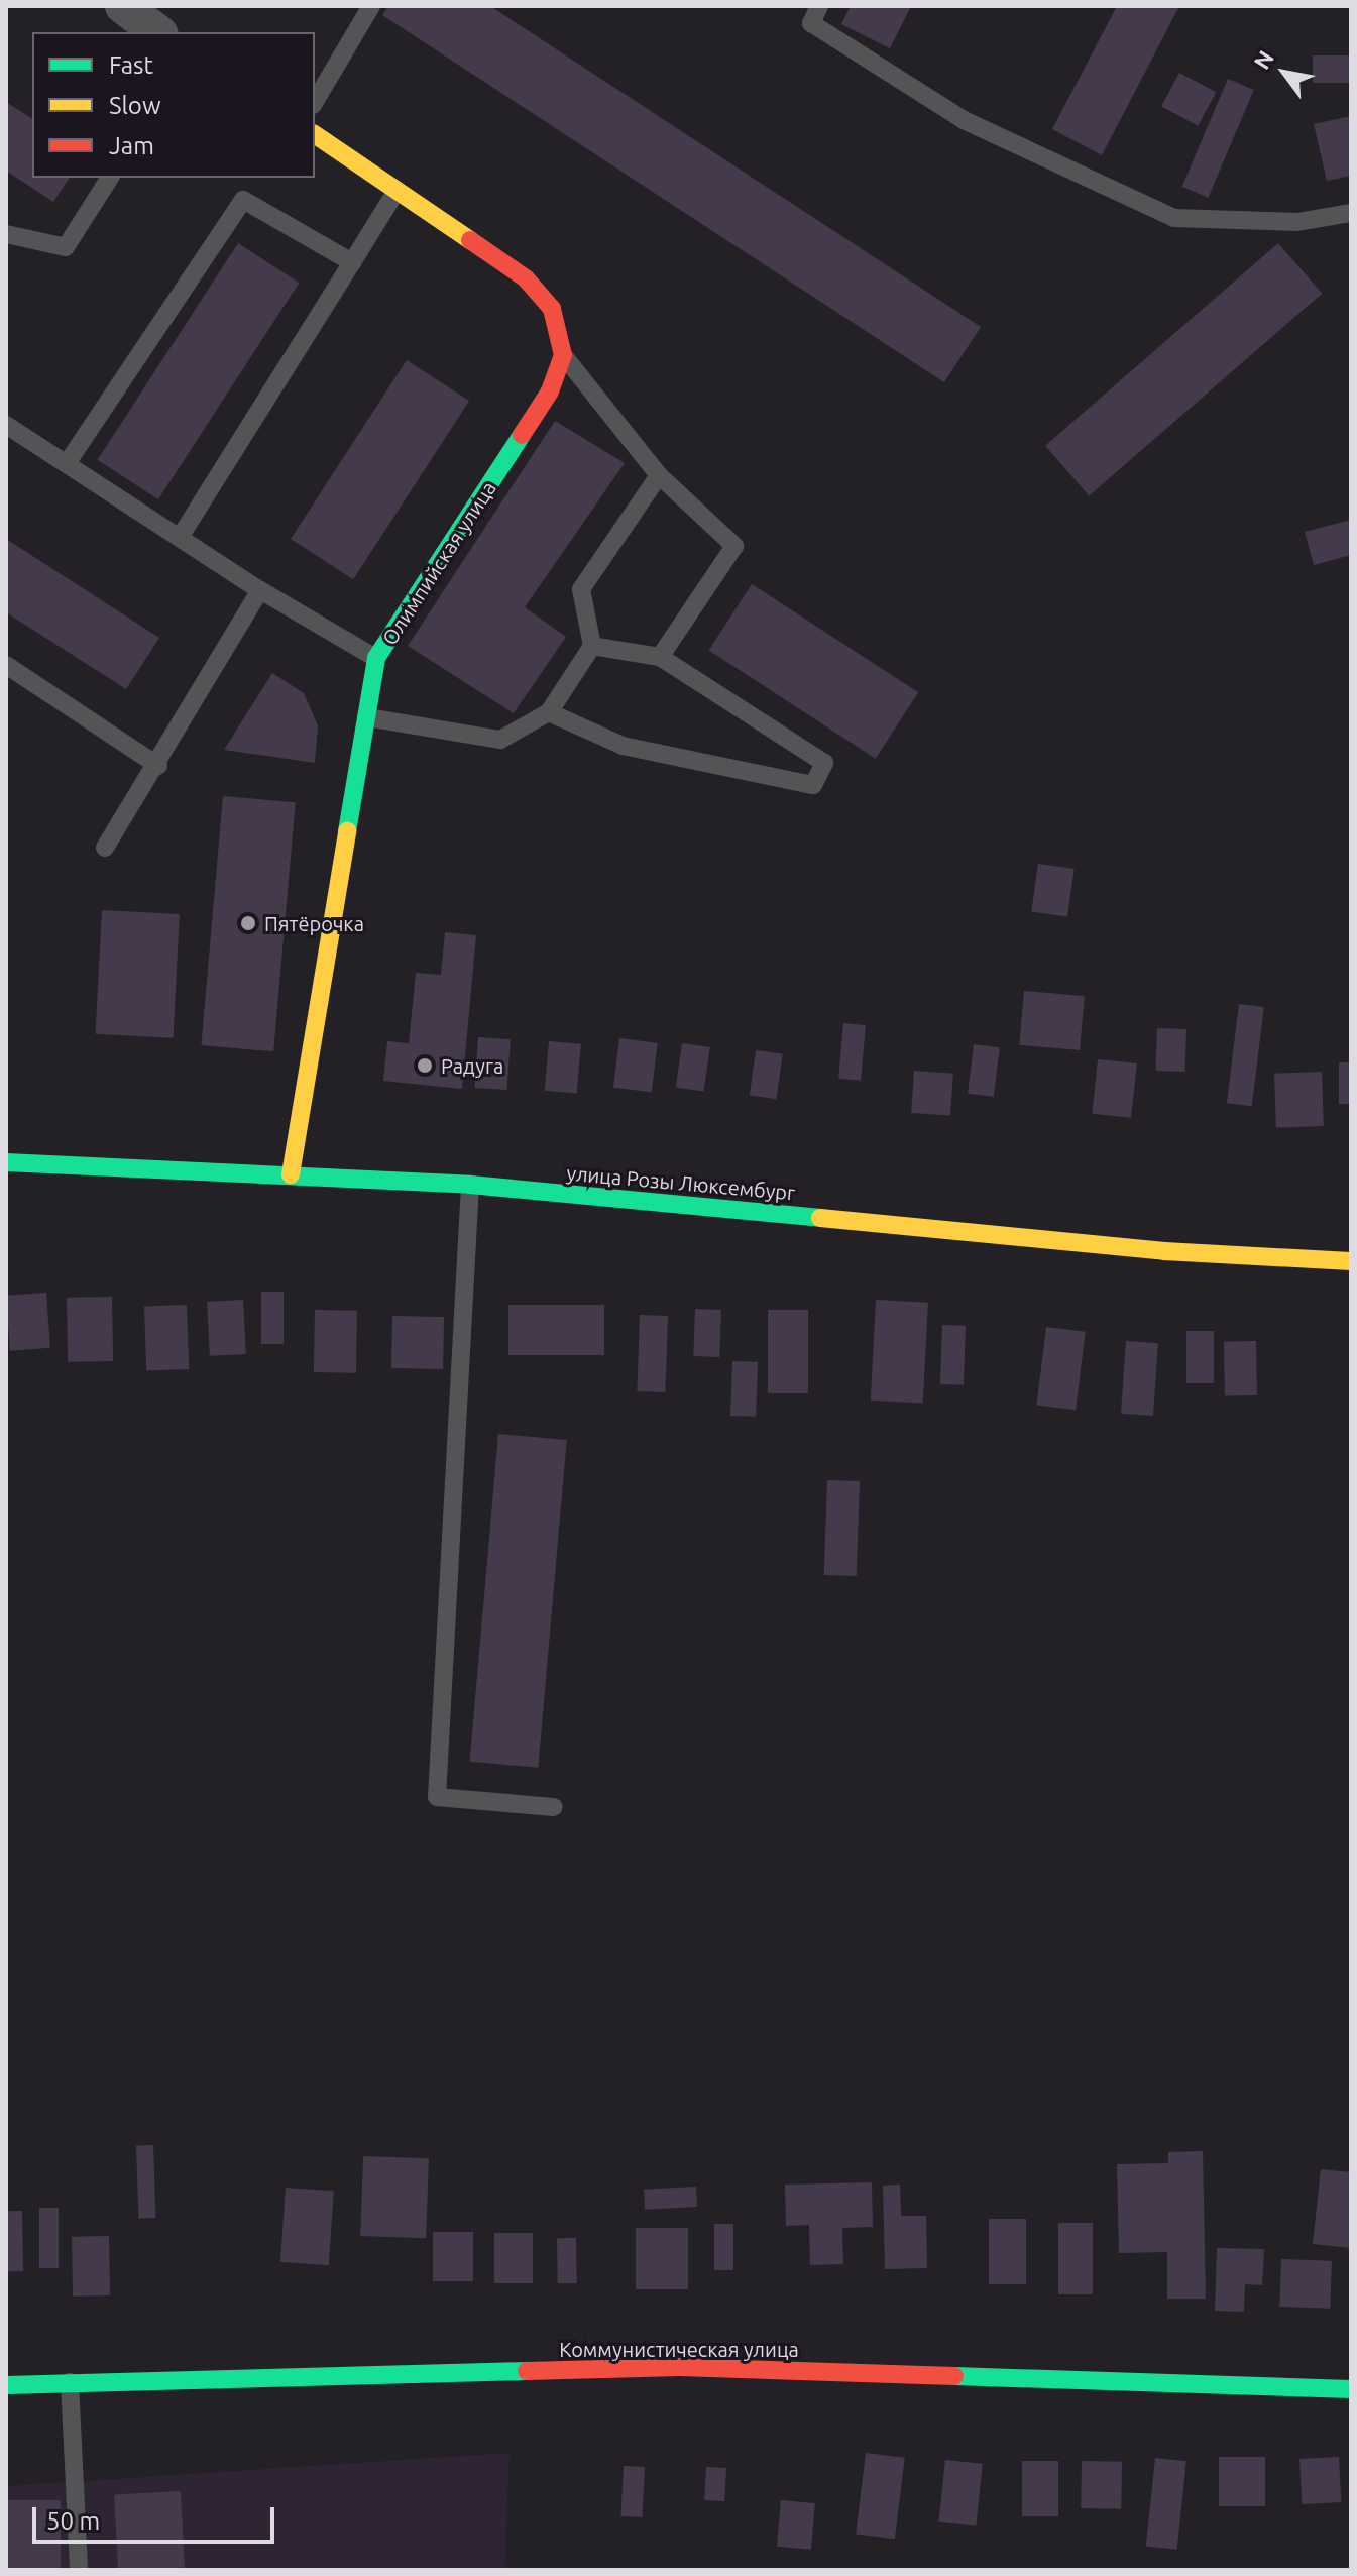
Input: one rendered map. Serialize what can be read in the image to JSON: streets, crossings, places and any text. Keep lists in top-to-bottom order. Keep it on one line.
{"streets":{"street":["Олимпийская улица","улица Розы Люксембург","Коммунистическая улица"]},"crossings":[["Олимпийская улица","улица Розы Люксембург"]],"places":["Пятёрочка","Радуга"],"legend":["Fast","Slow","Jam"],"scale_bar":"50 m","north":"top left"}
